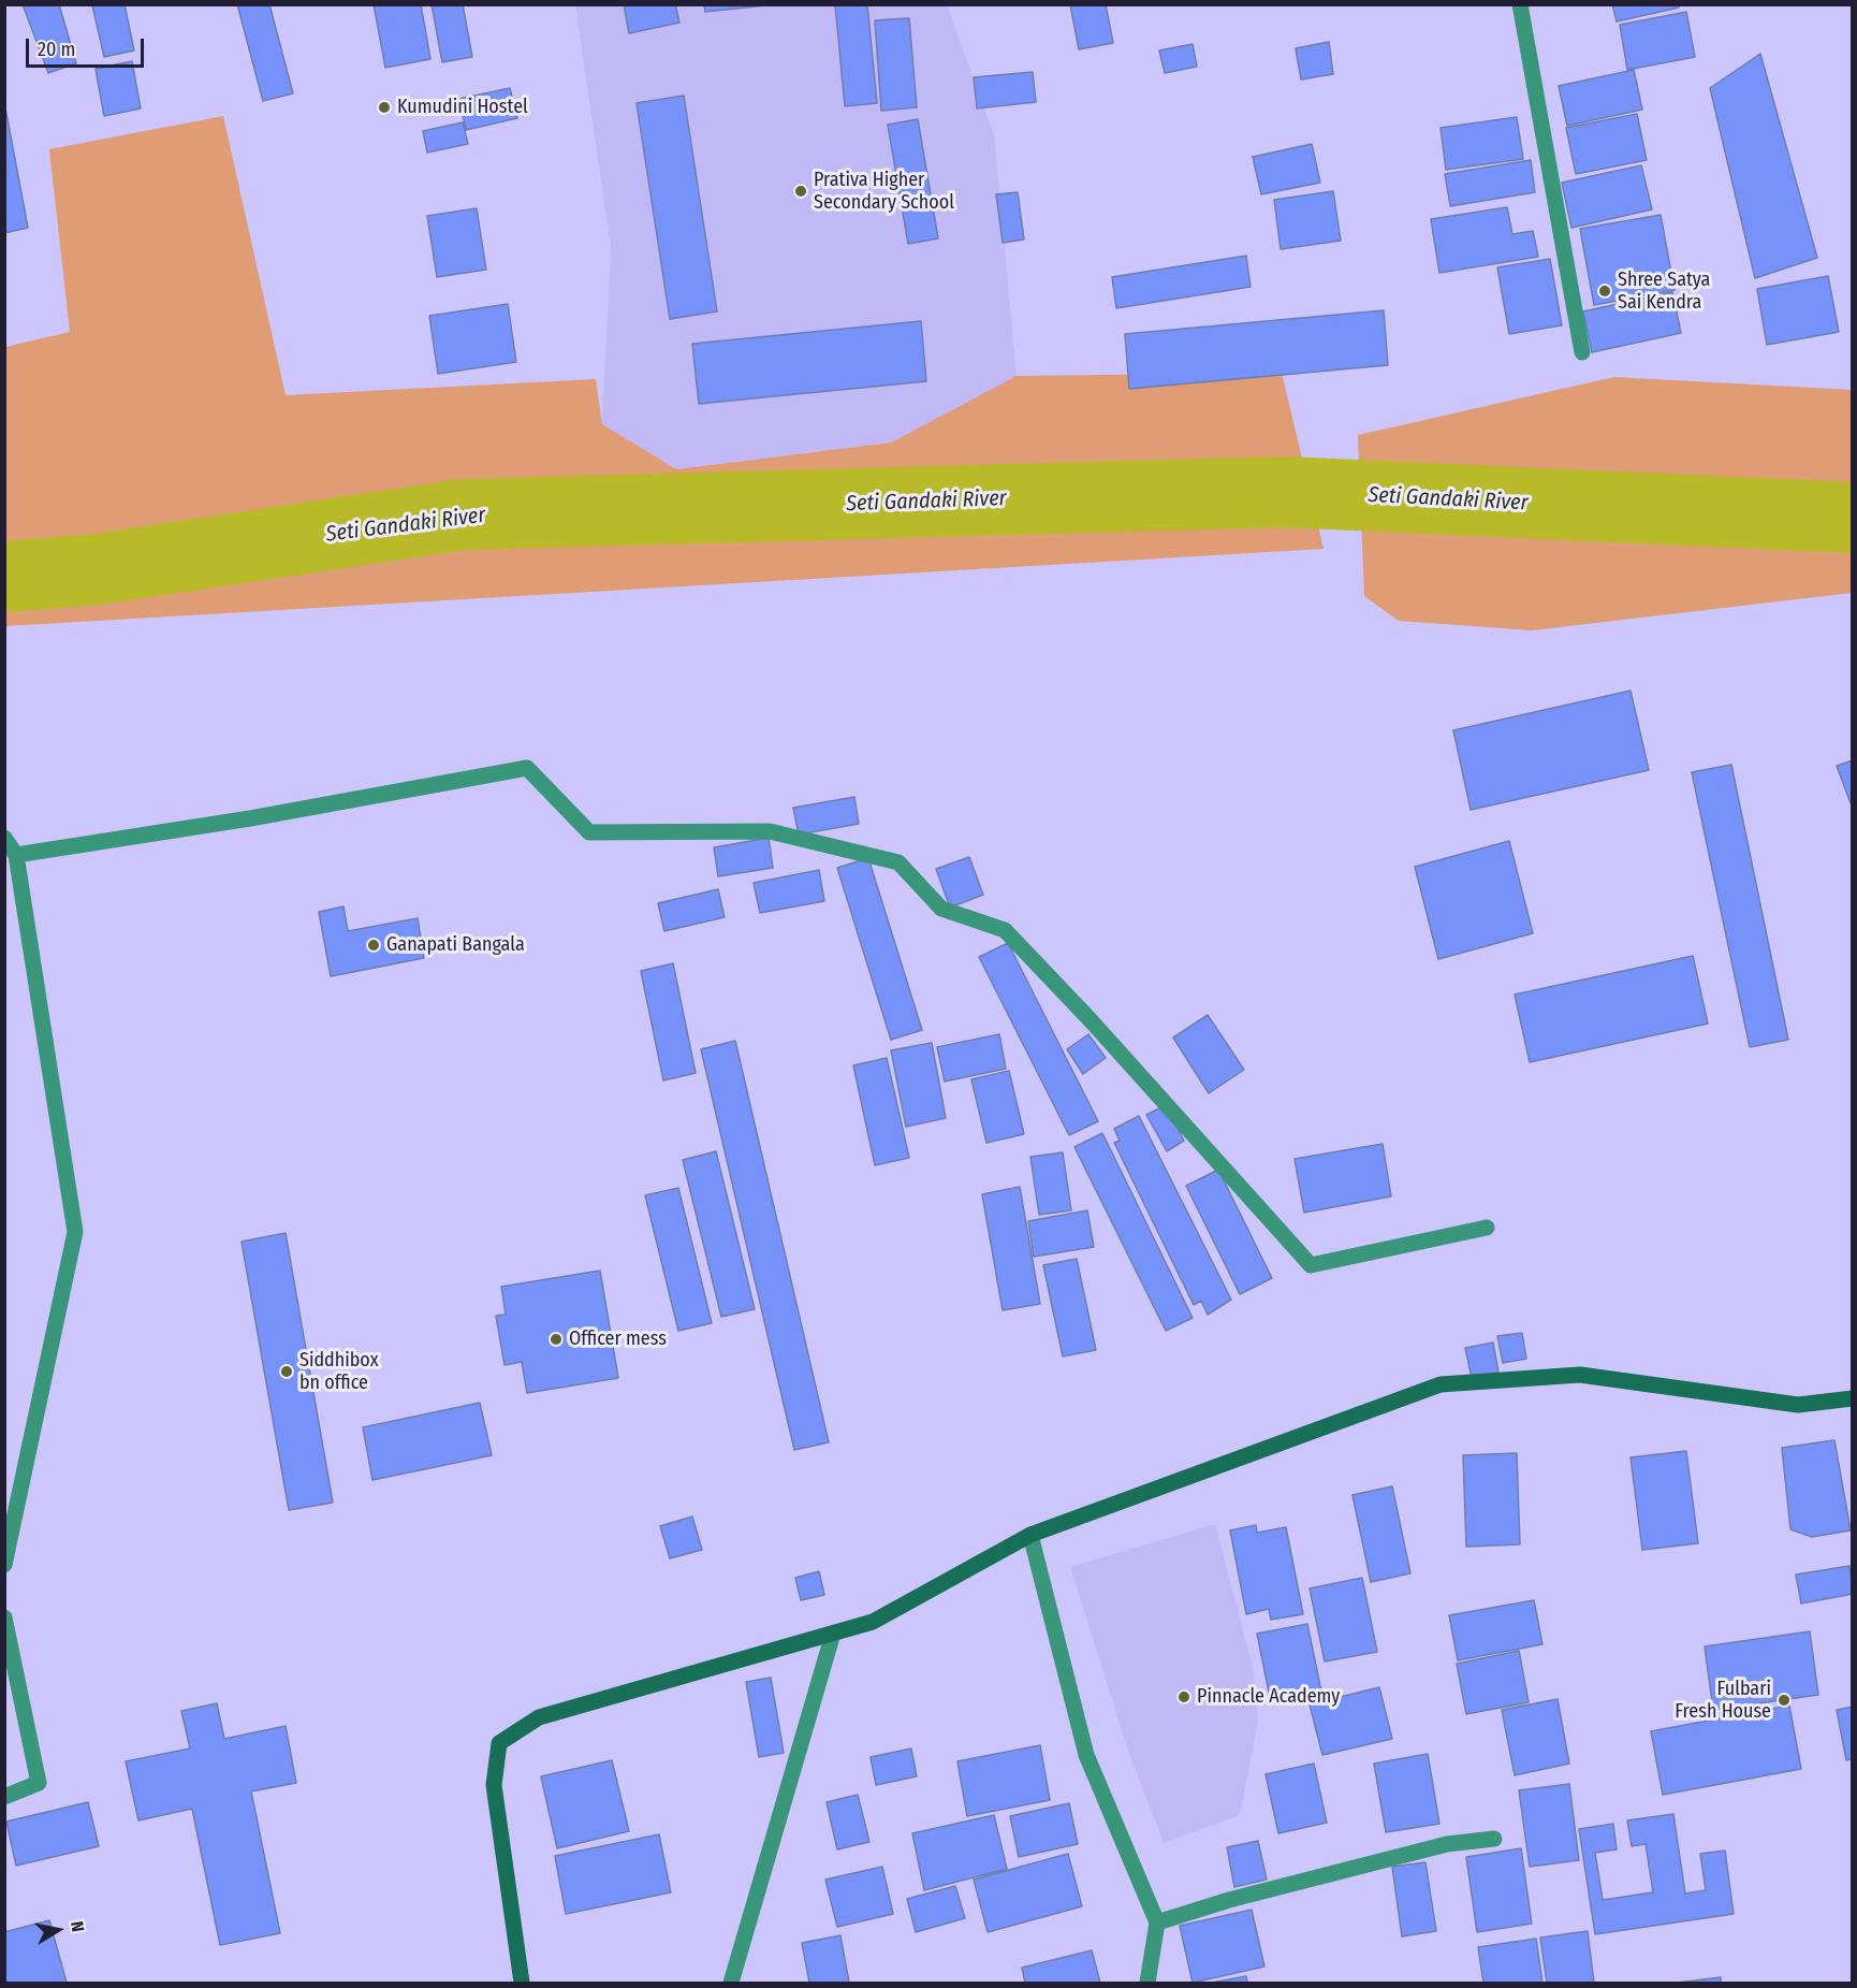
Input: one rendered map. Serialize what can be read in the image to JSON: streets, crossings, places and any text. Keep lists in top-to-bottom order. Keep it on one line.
{"water":["Seti Gandaki River"],"places":["Kumudini Hostel","Prativa Higher Secondary School","Shree Satya Sai Kendra","Ganapati Bangala","Officer mess","Siddhibox bn office","Pinnacle Academy","Fulbari Fresh House"],"scale_bar":"20 m","north":"right"}
